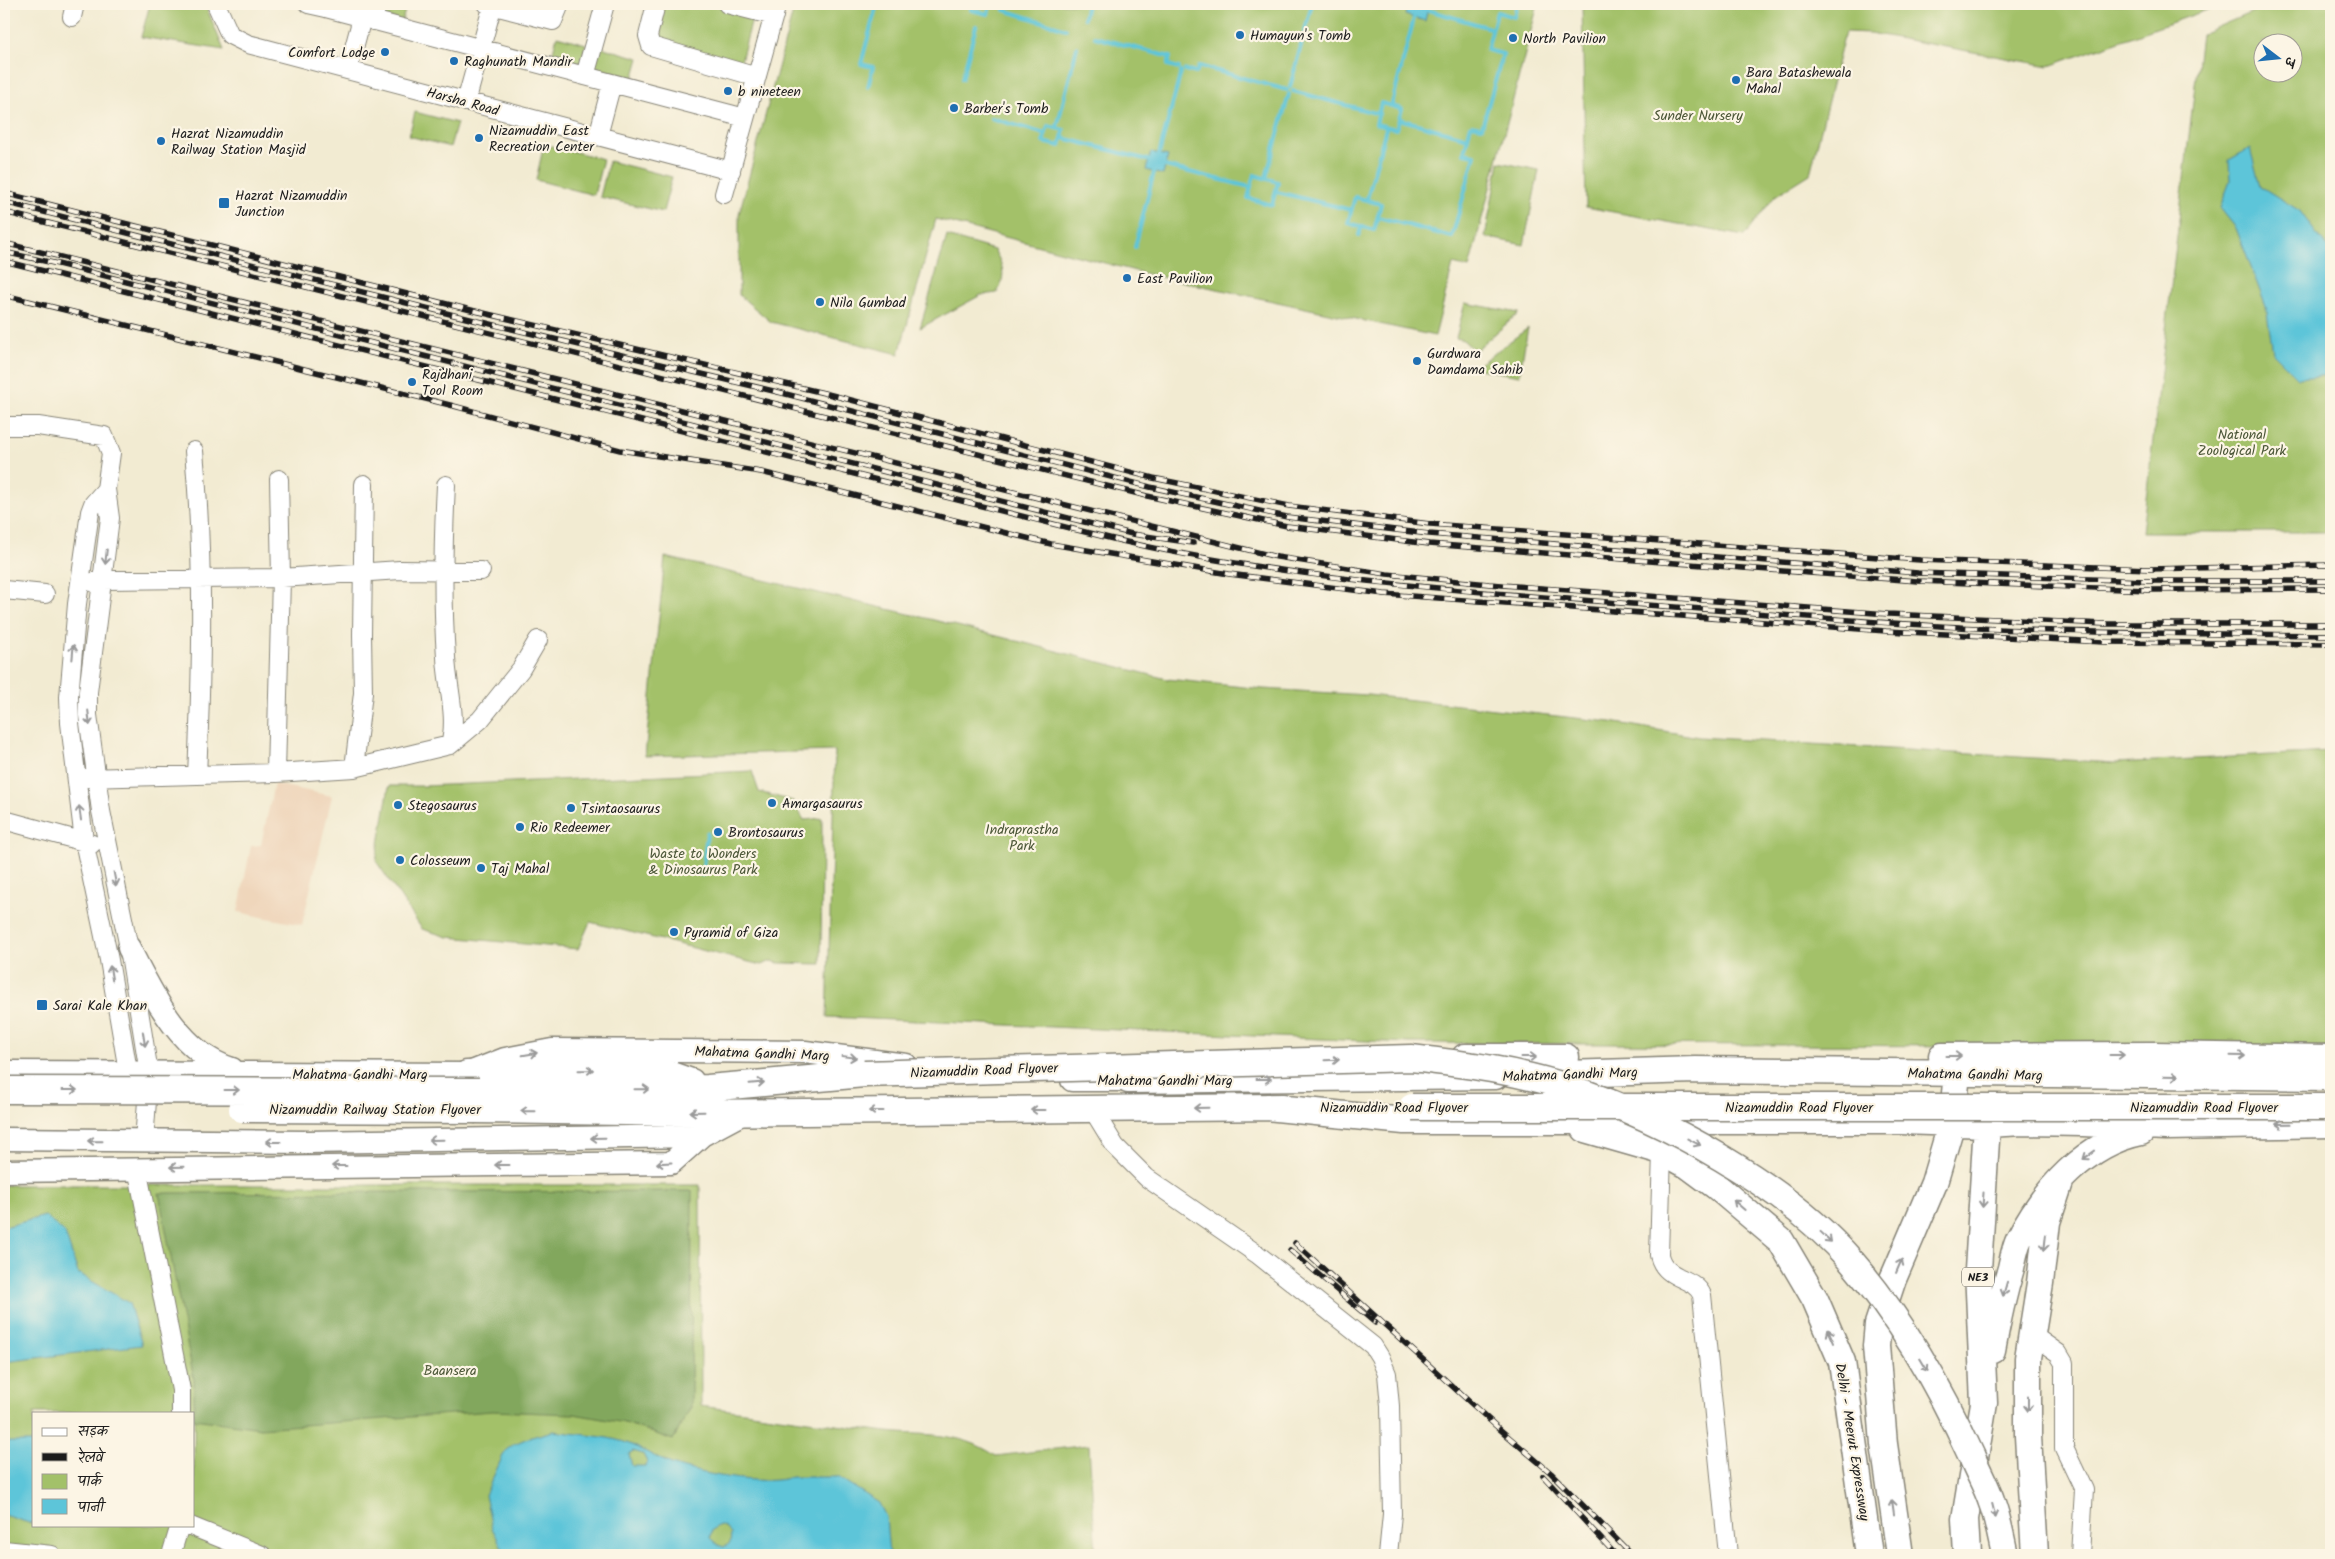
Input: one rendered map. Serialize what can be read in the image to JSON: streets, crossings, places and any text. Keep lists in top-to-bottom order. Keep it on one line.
{"streets":{"highway":["Mahatma Gandhi Marg","Nizamuddin Road Flyover","Nizamuddin Railway Station Flyover","NE3","Delhi - Meerut Expressway"],"street":["Harsha Road"]},"crossings":[["Mahatma Gandhi Marg","Nizamuddin Road Flyover"],["Mahatma Gandhi Marg","Nizamuddin Railway Station Flyover"],["Nizamuddin Road Flyover","Nizamuddin Railway Station Flyover"]],"one_way":["Delhi - Meerut Expressway"],"parks":["Sunder Nursery","National Zoological Park","Indraprastha Park","Waste to Wonders & Dinosaurus Park","Baansera"],"places":{"other":["Humayun's Tomb","North Pavilion","Comfort Lodge","Raghunath Mandir","Bara Batashewala Mahal","b nineteen","Barber's Tomb","Nizamuddin East Recreation Center","Hazrat Nizamuddin Railway Station Masjid","East Pavilion","Nila Gumbad","Gurdwara Damdama Sahib","Rajdhani Tool Room","Amargasaurus","Stegosaurus","Tsintaosaurus","Rio Redeemer","Brontosaurus","Colosseum","Taj Mahal","Pyramid of Giza"],"transit":["Hazrat Nizamuddin Junction","Sarai Kale Khan"]},"legend":["सड़क","रेलवे","पार्क","पानी"],"north":"right"}
